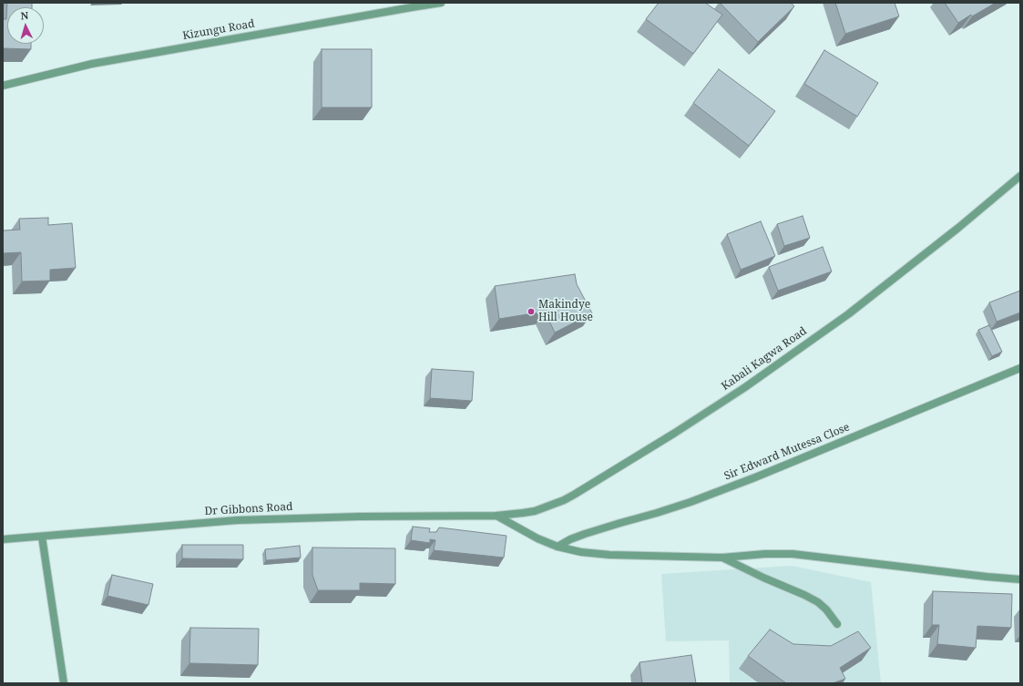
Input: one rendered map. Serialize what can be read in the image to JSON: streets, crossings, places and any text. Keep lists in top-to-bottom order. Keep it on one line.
{"streets":{"street":["Kizungu Road","Kabali Kagwa Road","Sir Edward Mutessa Close","Dr Gibbons Road"]},"crossings":[["Kabali Kagwa Road","Dr Gibbons Road"]],"places":["Makindye Hill House"],"north":"top"}
